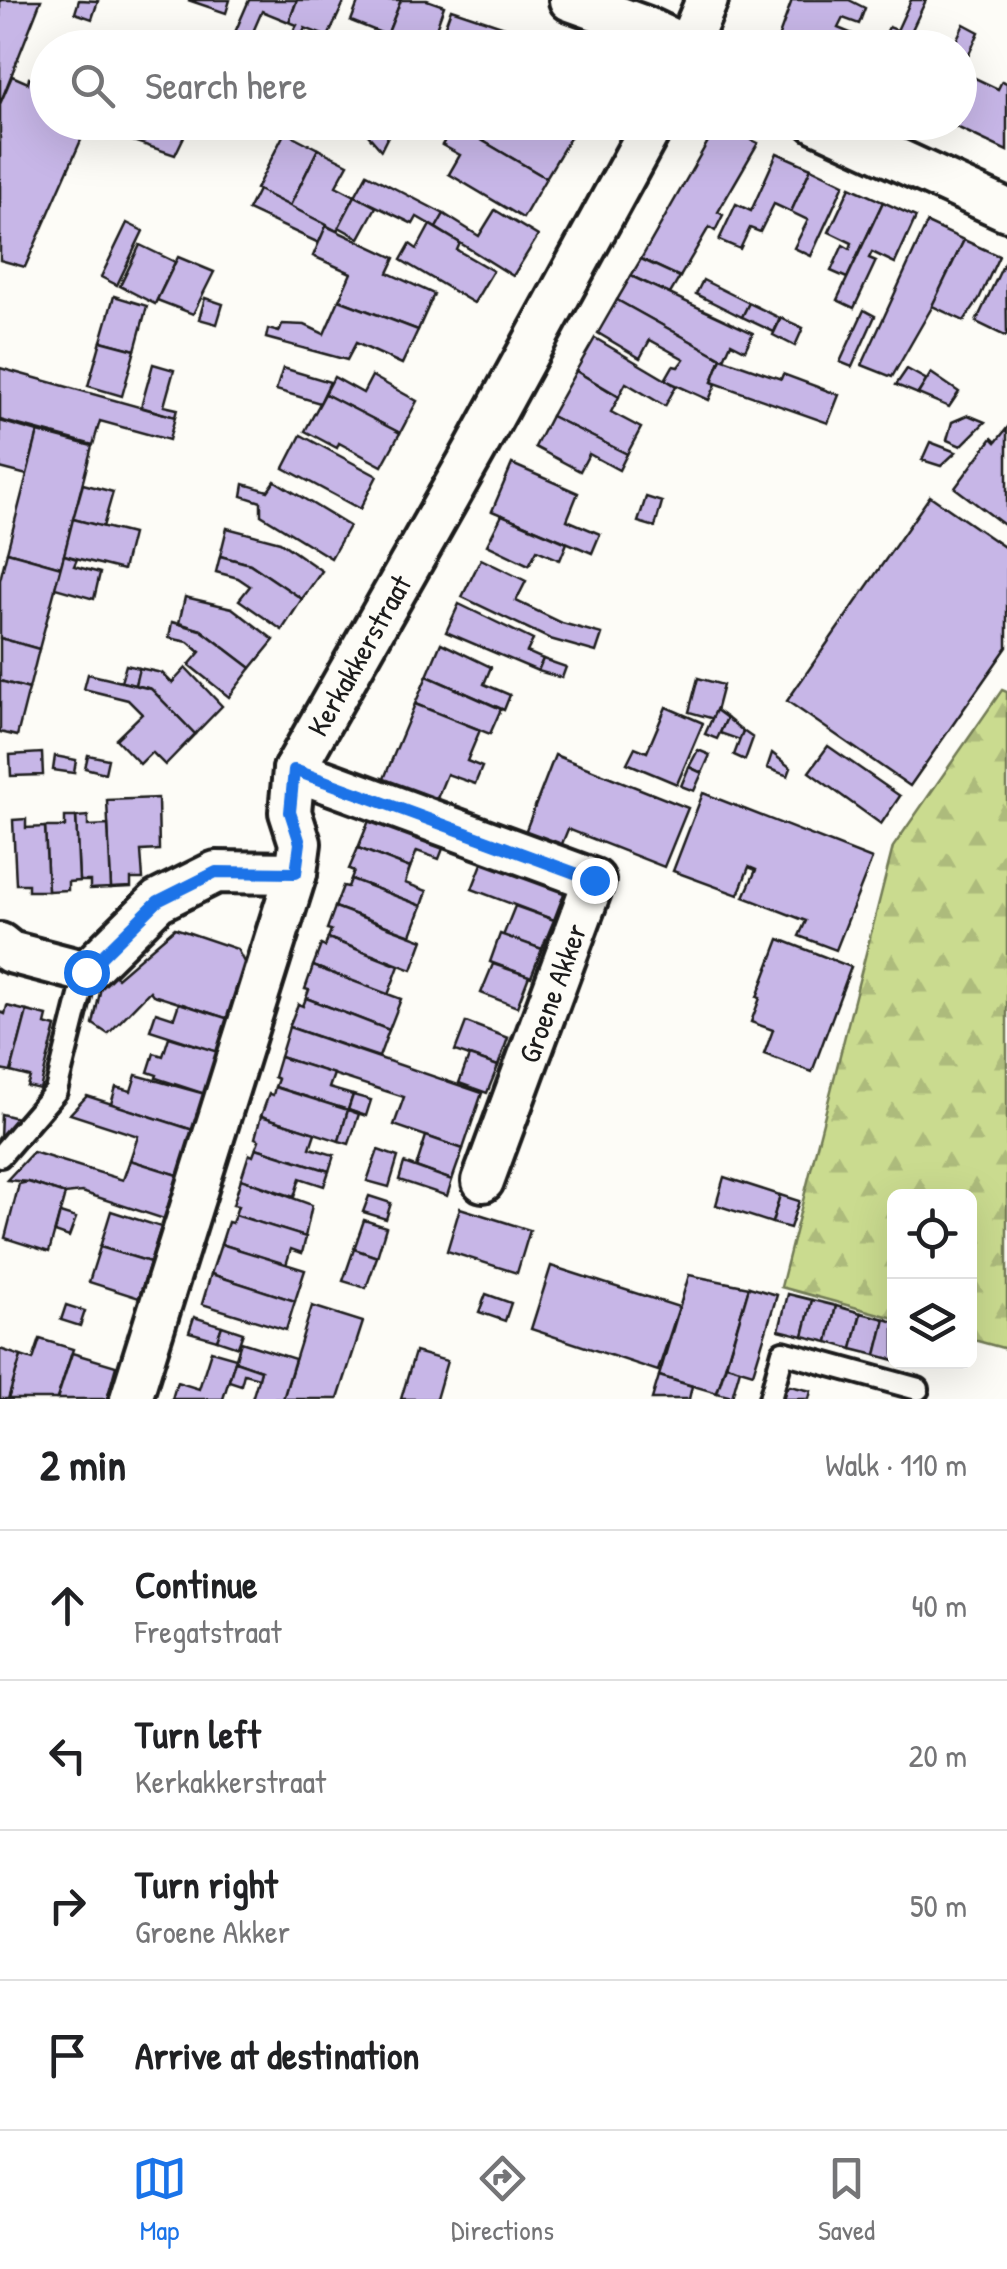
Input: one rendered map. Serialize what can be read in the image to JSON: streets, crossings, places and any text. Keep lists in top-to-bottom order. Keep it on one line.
{"streets":{"street":["Kerkakkerstraat","Groene Akker"]},"crossings":[["Kerkakkerstraat","Groene Akker"]],"page":{"search":"Search here","heading":["2 min","Walk · 110 m"],"list":[["Continue","Fregatstraat","40 m"],["Turn left","Kerkakkerstraat","20 m"],["Turn right","Groene Akker","50 m"],"Arrive at destination"],"nav":["Map","Directions","Saved"]}}
